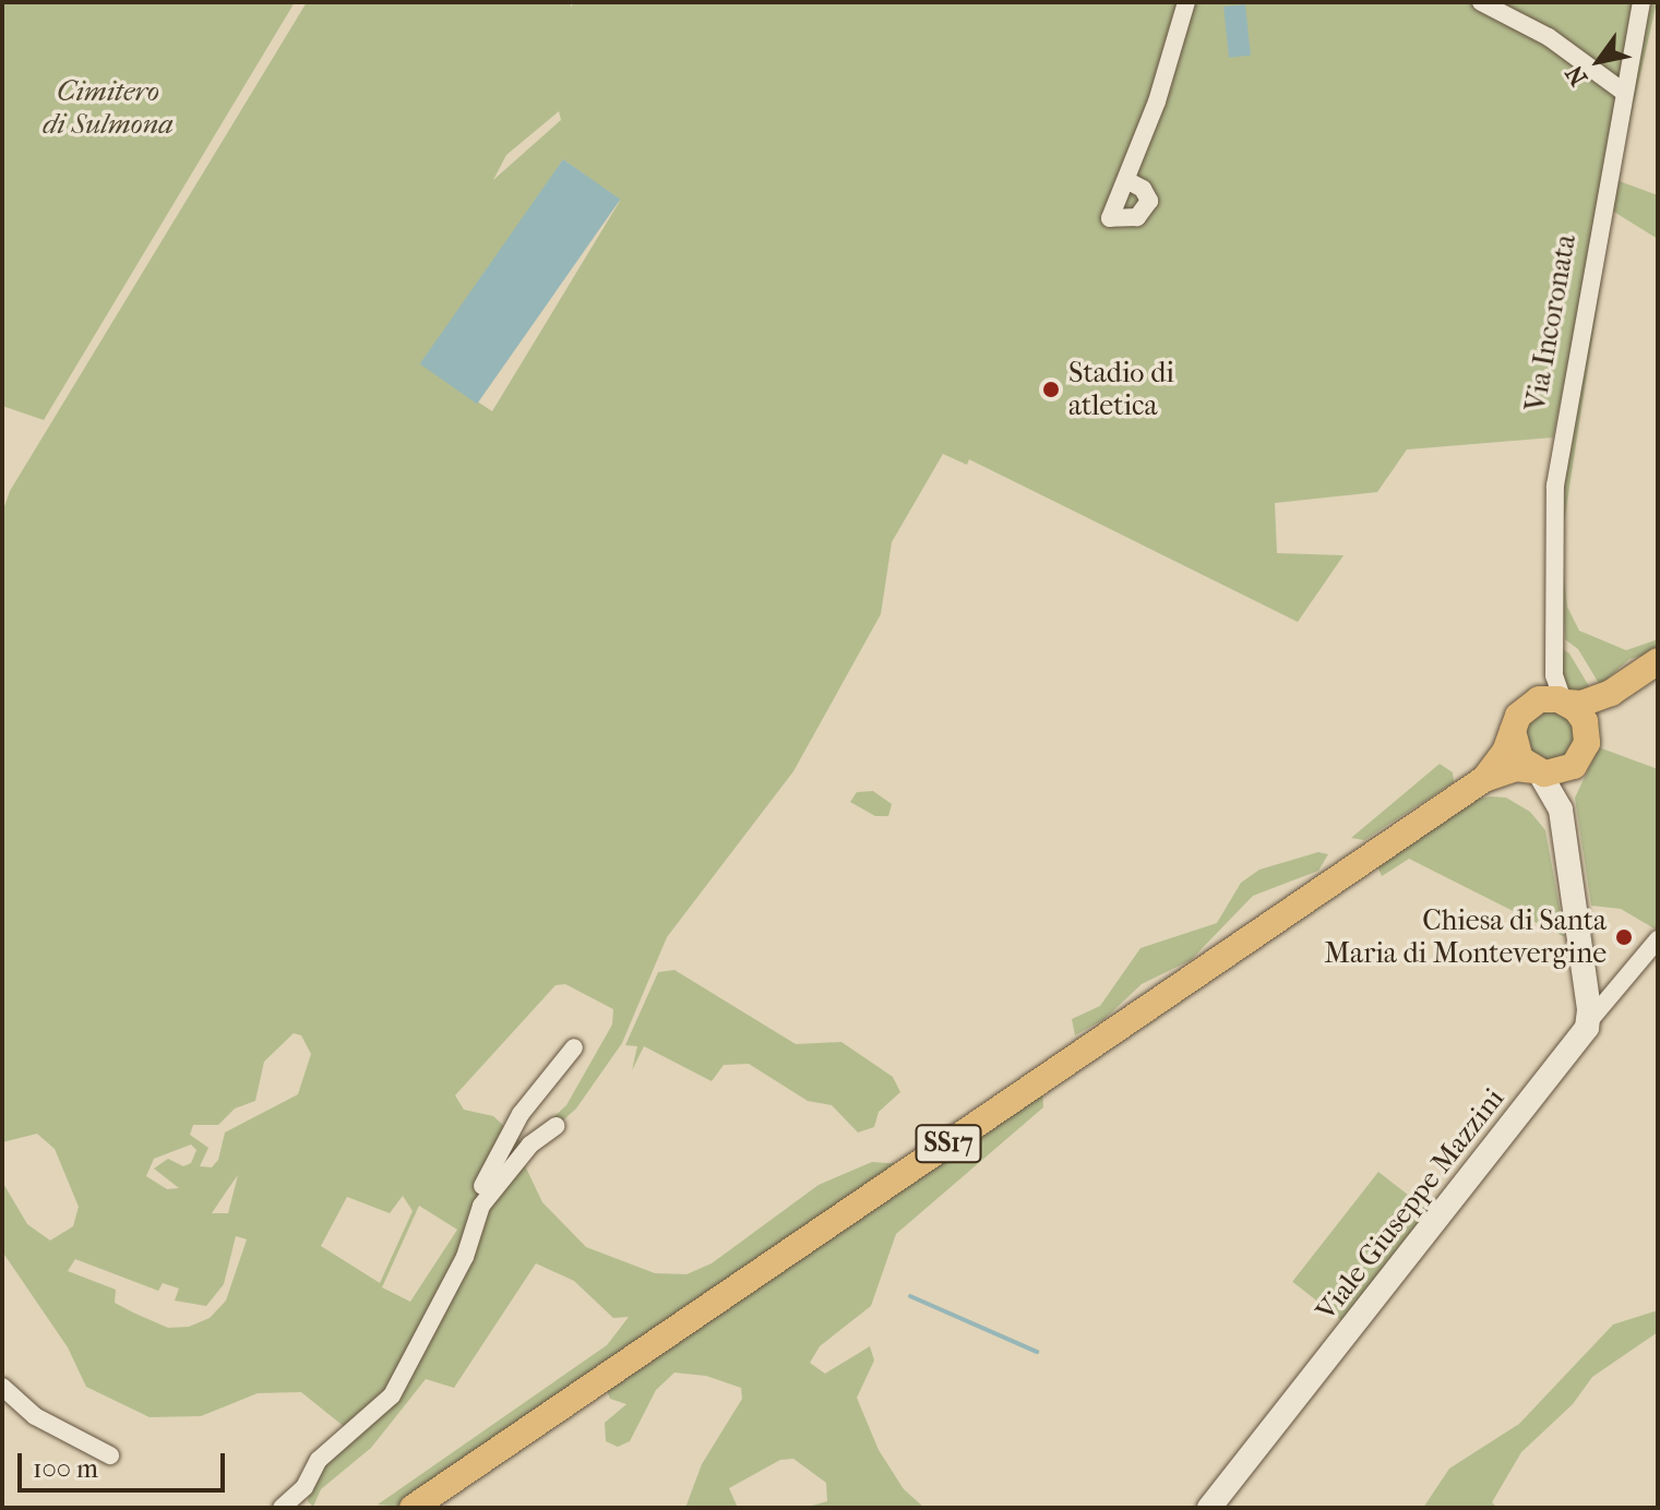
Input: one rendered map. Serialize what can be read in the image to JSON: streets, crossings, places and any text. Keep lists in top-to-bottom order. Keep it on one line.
{"streets":{"main road":["SS17","Viale Giuseppe Mazzini"],"street":["Via Incoronata"]},"crossings":[["Via Incoronata","SS17"]],"parks":["Cimitero di Sulmona"],"places":["Stadio di atletica","Chiesa di Santa Maria di Montevergine"],"scale_bar":"100 m","north":"bottom left"}
